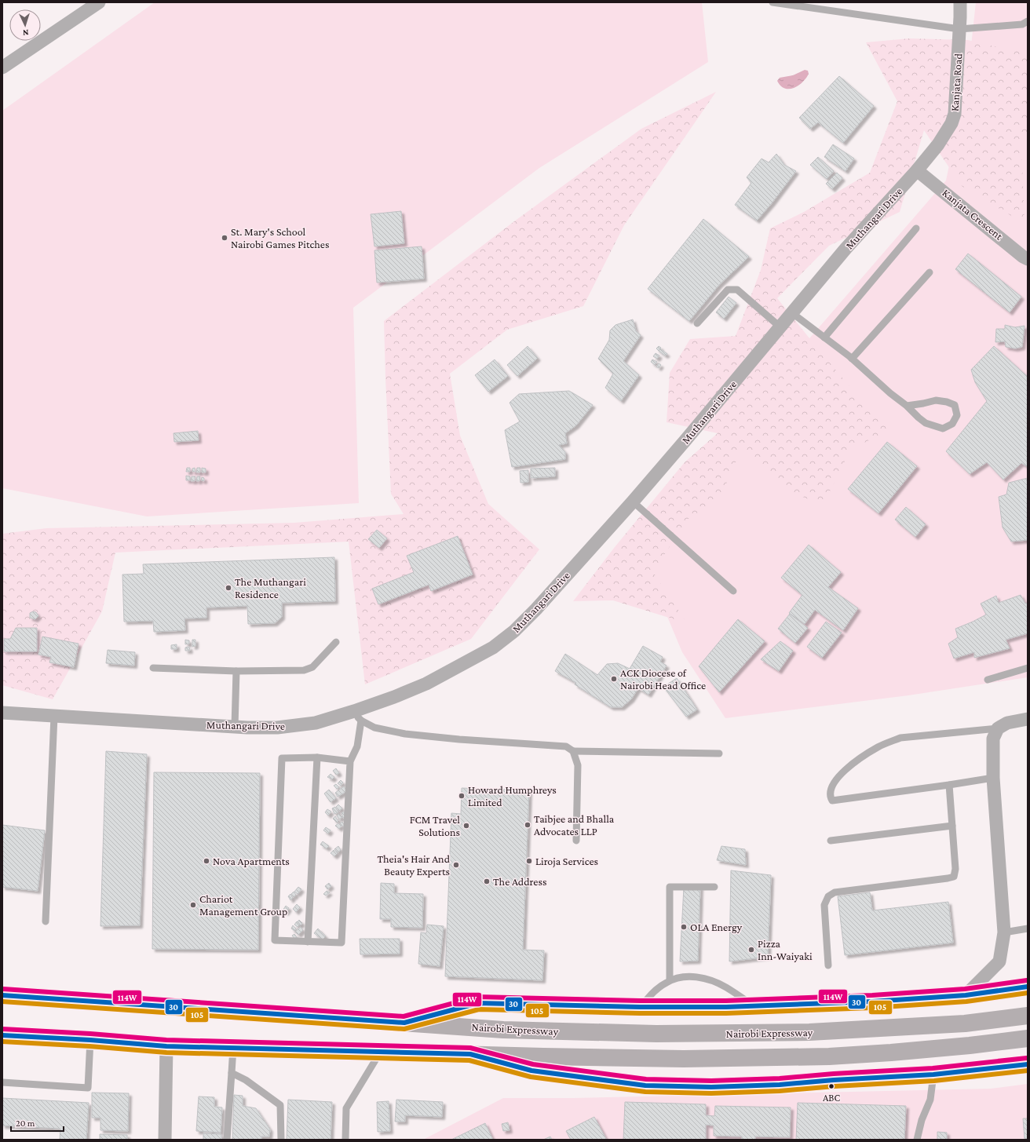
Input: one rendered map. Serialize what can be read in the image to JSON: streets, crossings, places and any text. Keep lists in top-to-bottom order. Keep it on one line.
{"streets":{"highway":["Nairobi Expressway"],"street":["Kanjata Road","Kanjata Crescent","Muthangari Drive"]},"crossings":[["Kanjata Road","Kanjata Crescent"],["Kanjata Road","Muthangari Drive"],["Kanjata Crescent","Muthangari Drive"]],"places":["St. Mary's School Nairobi Games Pitches","The Muthangari Residence","ACK Diocese of Nairobi Head Office","Howard Humphreys Limited","Taibjee and Bhalla Advocates LLP","FCM Travel Solutions","Nova Apartments","Liroja Services","Theia's Hair And Beauty Experts","The Address","Chariot Management Group","OLA Energy","Pizza Inn-Waiyaki","ABC"],"lines":["transit line 114W","transit line 30","transit line 105"],"scale_bar":"20 m","north":"bottom"}
